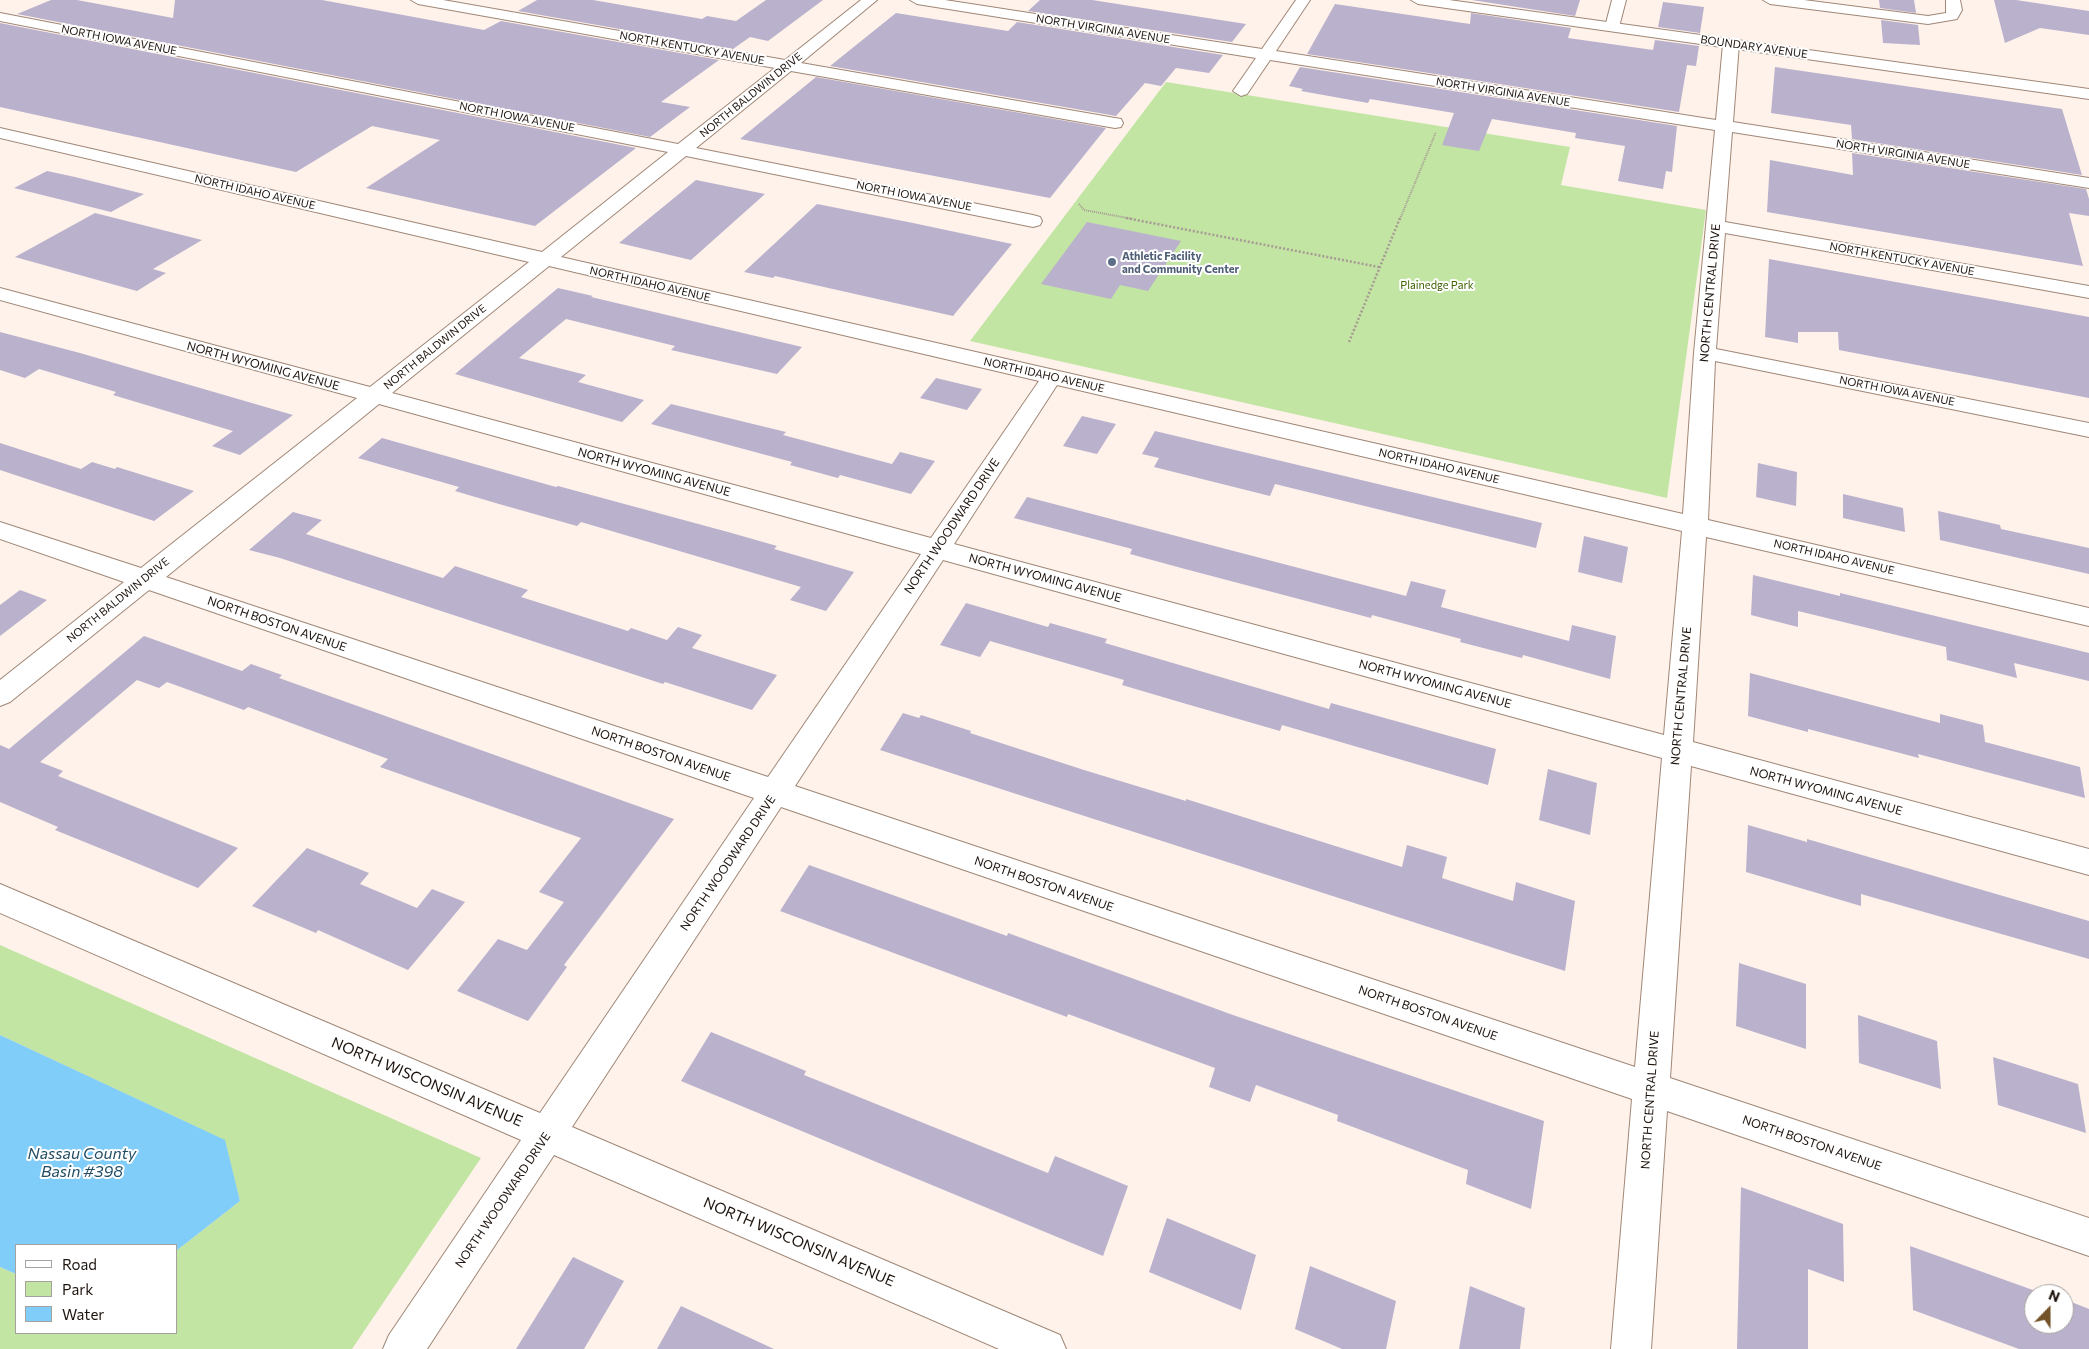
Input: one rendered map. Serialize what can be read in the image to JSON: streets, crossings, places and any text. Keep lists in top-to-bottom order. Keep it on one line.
{"streets":{"street":["NORTH VIRGINIA AVENUE","NORTH IOWA AVENUE","BOUNDARY AVENUE","NORTH KENTUCKY AVENUE","NORTH BALDWIN DRIVE","NORTH IDAHO AVENUE","NORTH CENTRAL DRIVE","NORTH WYOMING AVENUE","NORTH WOODWARD DRIVE","NORTH BOSTON AVENUE","NORTH WISCONSIN AVENUE"]},"crossings":[["NORTH VIRGINIA AVENUE","NORTH CENTRAL DRIVE"],["NORTH IOWA AVENUE","NORTH BALDWIN DRIVE"],["NORTH IOWA AVENUE","NORTH CENTRAL DRIVE"],["BOUNDARY AVENUE","NORTH CENTRAL DRIVE"],["NORTH KENTUCKY AVENUE","NORTH BALDWIN DRIVE"],["NORTH KENTUCKY AVENUE","NORTH CENTRAL DRIVE"],["NORTH BALDWIN DRIVE","NORTH IDAHO AVENUE"],["NORTH BALDWIN DRIVE","NORTH WYOMING AVENUE"],["NORTH BALDWIN DRIVE","NORTH BOSTON AVENUE"],["NORTH IDAHO AVENUE","NORTH CENTRAL DRIVE"],["NORTH IDAHO AVENUE","NORTH WOODWARD DRIVE"],["NORTH CENTRAL DRIVE","NORTH WYOMING AVENUE"],["NORTH CENTRAL DRIVE","NORTH BOSTON AVENUE"],["NORTH WYOMING AVENUE","NORTH WOODWARD DRIVE"],["NORTH WOODWARD DRIVE","NORTH BOSTON AVENUE"],["NORTH WOODWARD DRIVE","NORTH WISCONSIN AVENUE"]],"water":["Nassau County Basin #398"],"parks":["Plainedge Park"],"places":["Athletic Facility and Community Center"],"legend":["Road","Park","Water"],"north":"top"}
